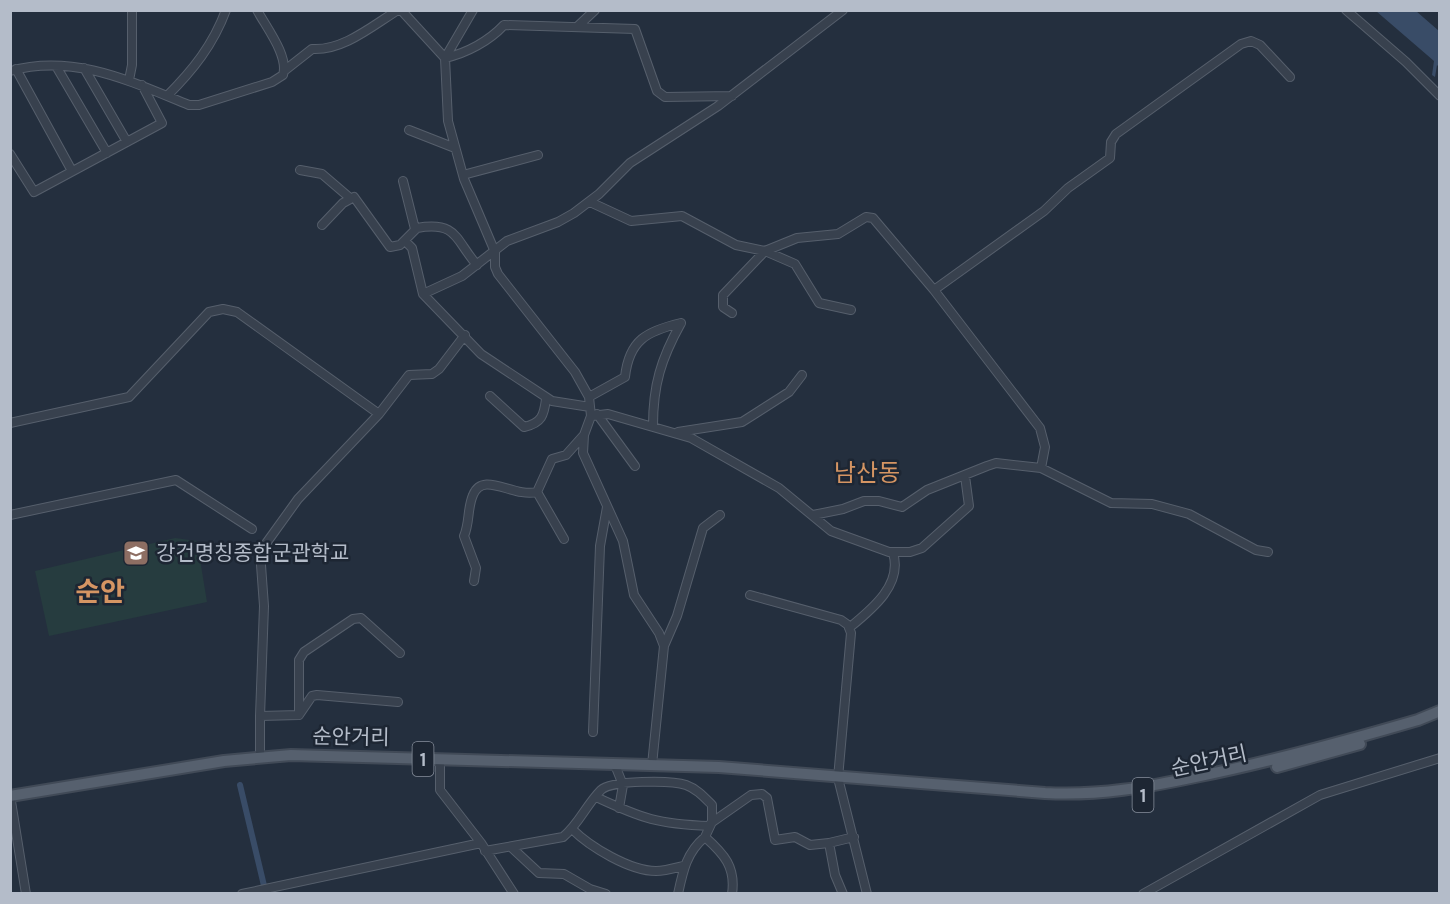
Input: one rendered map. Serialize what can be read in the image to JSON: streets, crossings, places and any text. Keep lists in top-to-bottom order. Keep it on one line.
{"streets":{"main road":["순안거리","1"]},"districts":["남산동","순안"],"places":{"school or university":["강건명칭종합군관학교"]}}
